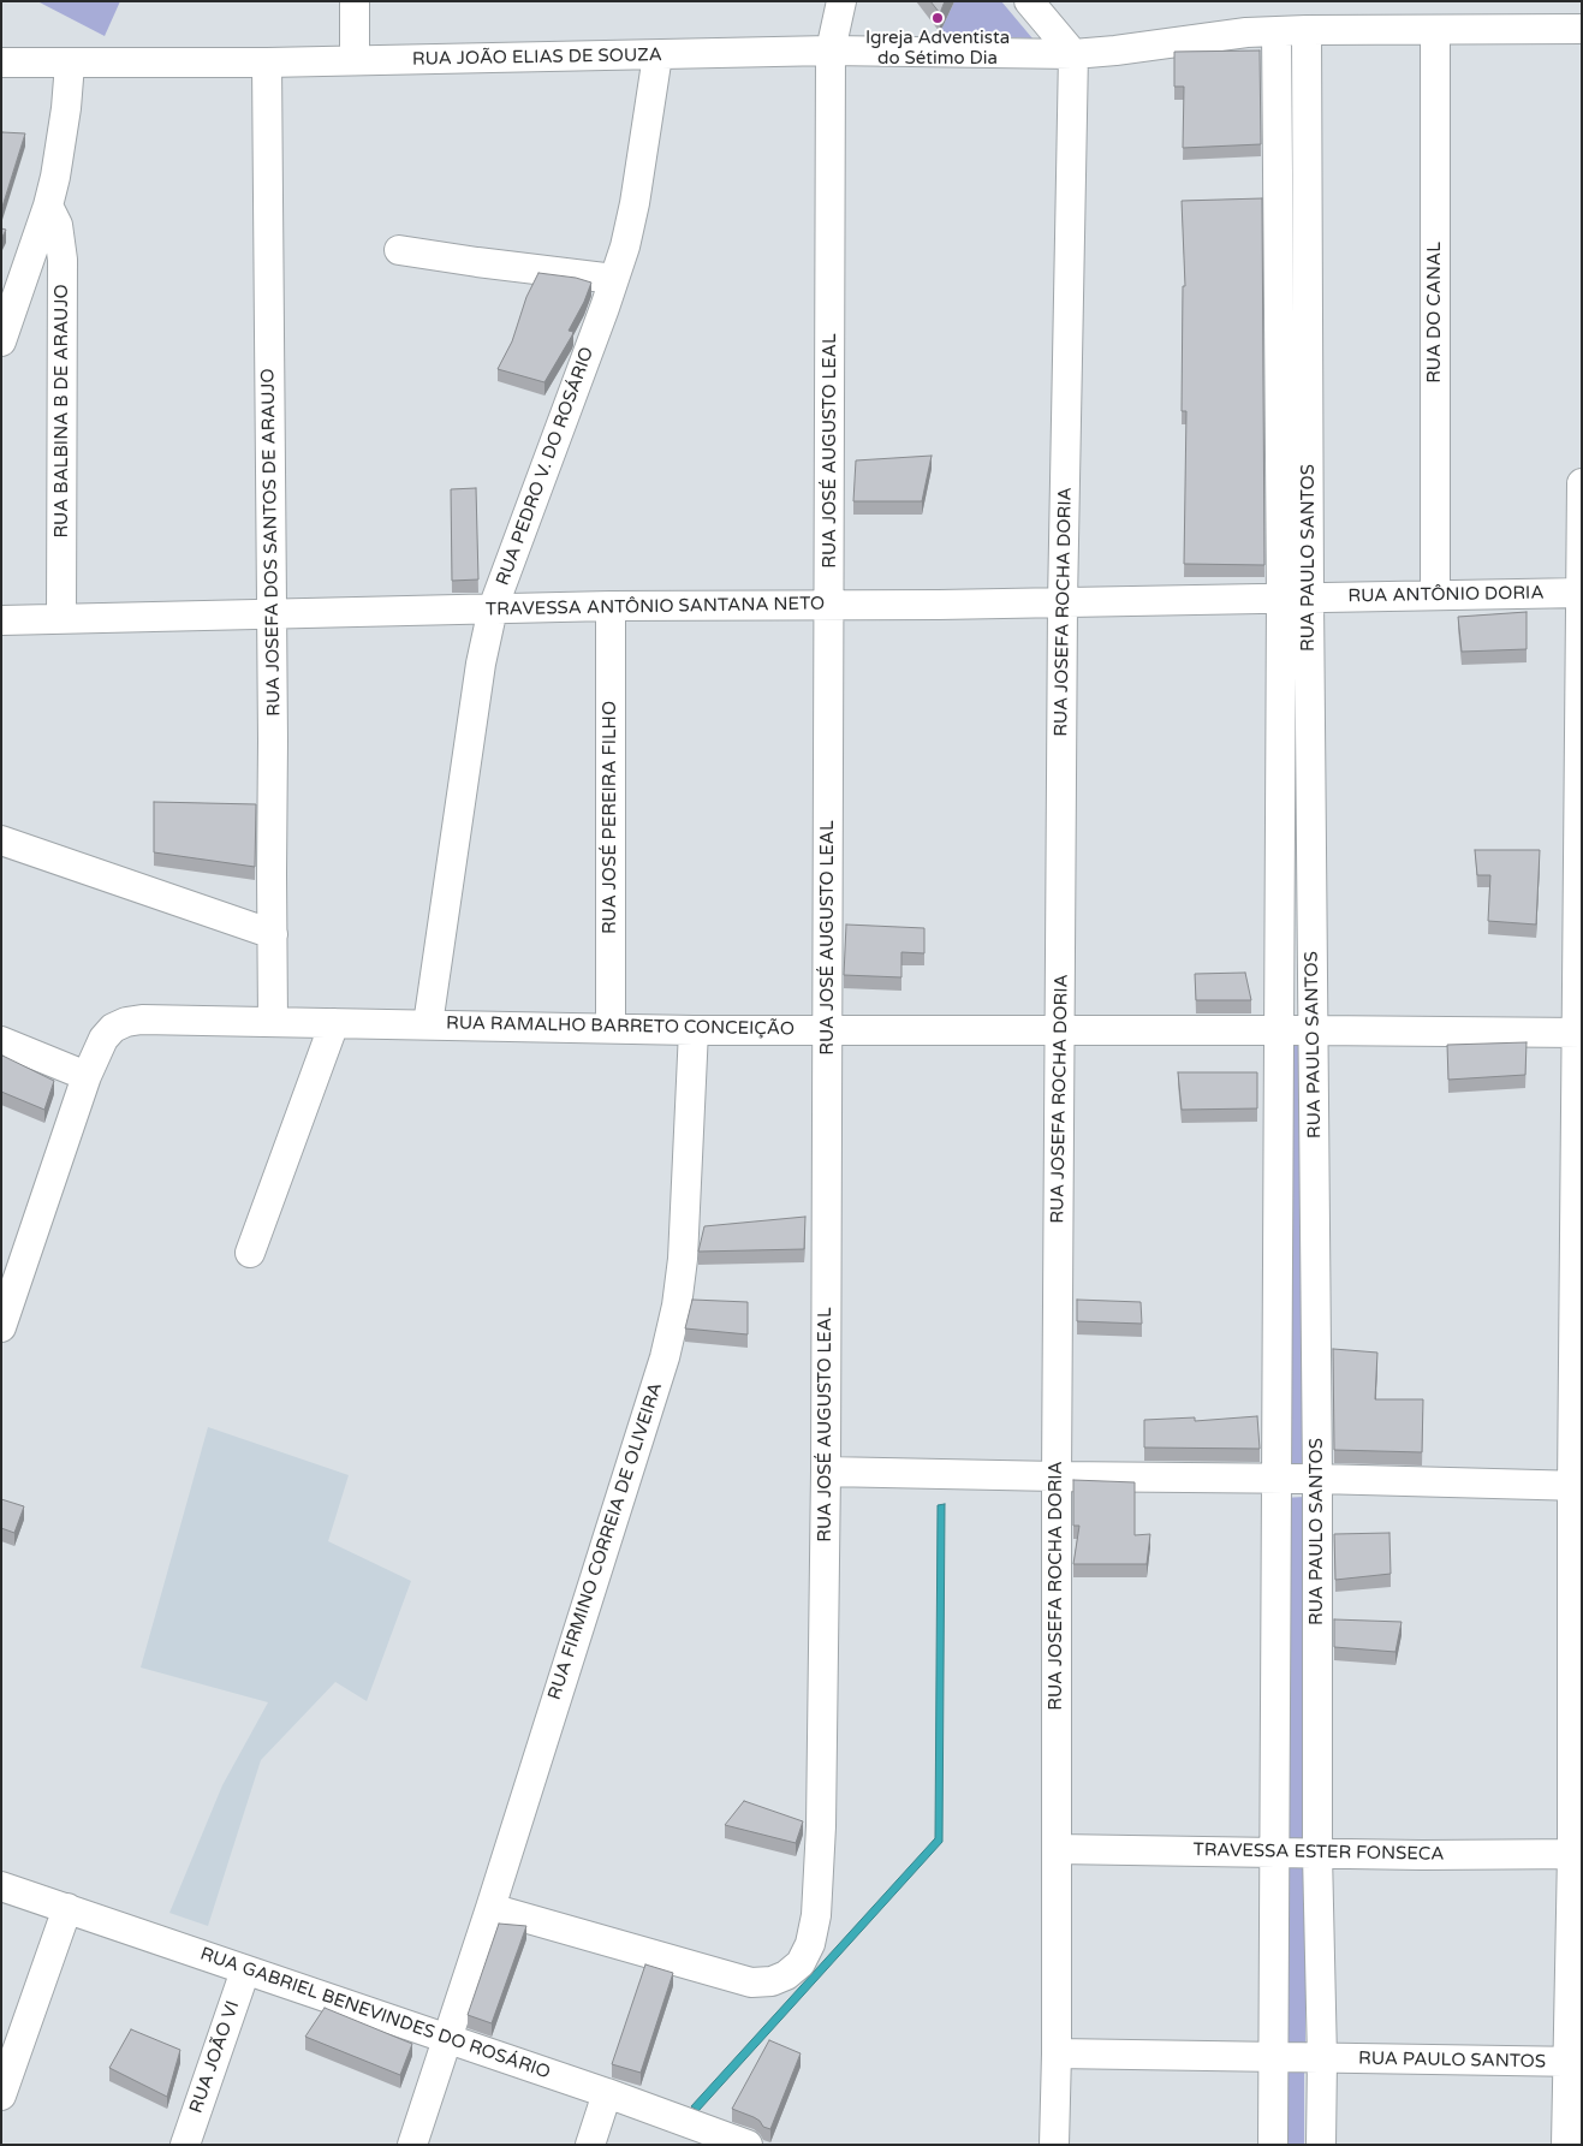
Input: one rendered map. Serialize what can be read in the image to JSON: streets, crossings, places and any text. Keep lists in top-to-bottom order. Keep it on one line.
{"streets":{"street":["RUA JOÃO ELIAS DE SOUZA","RUA DO CANAL","RUA BALBINA B DE ARAUJO","RUA JOSÉ AUGUSTO LEAL","RUA PEDRO V. DO ROSÁRIO","RUA JOSEFA DOS SANTOS DE ARAUJO","RUA PAULO SANTOS","RUA ANTÔNIO DORIA","TRAVESSA ANTÔNIO SANTANA NETO","RUA JOSEFA ROCHA DORIA","RUA JOSÉ PEREIRA FILHO","RUA RAMALHO BARRETO CONCEIÇÃO","RUA FIRMINO CORREIA DE OLIVEIRA","TRAVESSA ESTER FONSECA","RUA GABRIEL BENEVINDES DO ROSÁRIO","RUA JOÃO VI"]},"crossings":[["RUA JOÃO ELIAS DE SOUZA","RUA DO CANAL"],["RUA JOÃO ELIAS DE SOUZA","RUA JOSÉ AUGUSTO LEAL"],["RUA JOÃO ELIAS DE SOUZA","RUA PEDRO V. DO ROSÁRIO"],["RUA JOÃO ELIAS DE SOUZA","RUA JOSEFA DOS SANTOS DE ARAUJO"],["RUA JOÃO ELIAS DE SOUZA","RUA PAULO SANTOS"],["RUA JOÃO ELIAS DE SOUZA","RUA JOSEFA ROCHA DORIA"],["RUA DO CANAL","RUA ANTÔNIO DORIA"],["RUA BALBINA B DE ARAUJO","TRAVESSA ANTÔNIO SANTANA NETO"],["RUA JOSÉ AUGUSTO LEAL","TRAVESSA ANTÔNIO SANTANA NETO"],["RUA JOSÉ AUGUSTO LEAL","RUA RAMALHO BARRETO CONCEIÇÃO"],["RUA JOSÉ AUGUSTO LEAL","RUA FIRMINO CORREIA DE OLIVEIRA"],["RUA PEDRO V. DO ROSÁRIO","TRAVESSA ANTÔNIO SANTANA NETO"],["RUA PEDRO V. DO ROSÁRIO","RUA RAMALHO BARRETO CONCEIÇÃO"],["RUA JOSEFA DOS SANTOS DE ARAUJO","TRAVESSA ANTÔNIO SANTANA NETO"],["RUA JOSEFA DOS SANTOS DE ARAUJO","RUA RAMALHO BARRETO CONCEIÇÃO"],["RUA PAULO SANTOS","RUA ANTÔNIO DORIA"],["RUA PAULO SANTOS","TRAVESSA ANTÔNIO SANTANA NETO"],["RUA PAULO SANTOS","RUA JOSEFA ROCHA DORIA"],["RUA PAULO SANTOS","RUA RAMALHO BARRETO CONCEIÇÃO"],["RUA PAULO SANTOS","TRAVESSA ESTER FONSECA"],["RUA ANTÔNIO DORIA","TRAVESSA ANTÔNIO SANTANA NETO"],["TRAVESSA ANTÔNIO SANTANA NETO","RUA JOSEFA ROCHA DORIA"],["TRAVESSA ANTÔNIO SANTANA NETO","RUA JOSÉ PEREIRA FILHO"],["RUA JOSEFA ROCHA DORIA","RUA RAMALHO BARRETO CONCEIÇÃO"],["RUA JOSEFA ROCHA DORIA","TRAVESSA ESTER FONSECA"],["RUA JOSÉ PEREIRA FILHO","RUA RAMALHO BARRETO CONCEIÇÃO"],["RUA RAMALHO BARRETO CONCEIÇÃO","RUA FIRMINO CORREIA DE OLIVEIRA"],["RUA FIRMINO CORREIA DE OLIVEIRA","RUA GABRIEL BENEVINDES DO ROSÁRIO"],["RUA GABRIEL BENEVINDES DO ROSÁRIO","RUA JOÃO VI"]],"places":["Igreja Adventista do Sétimo Dia"]}
